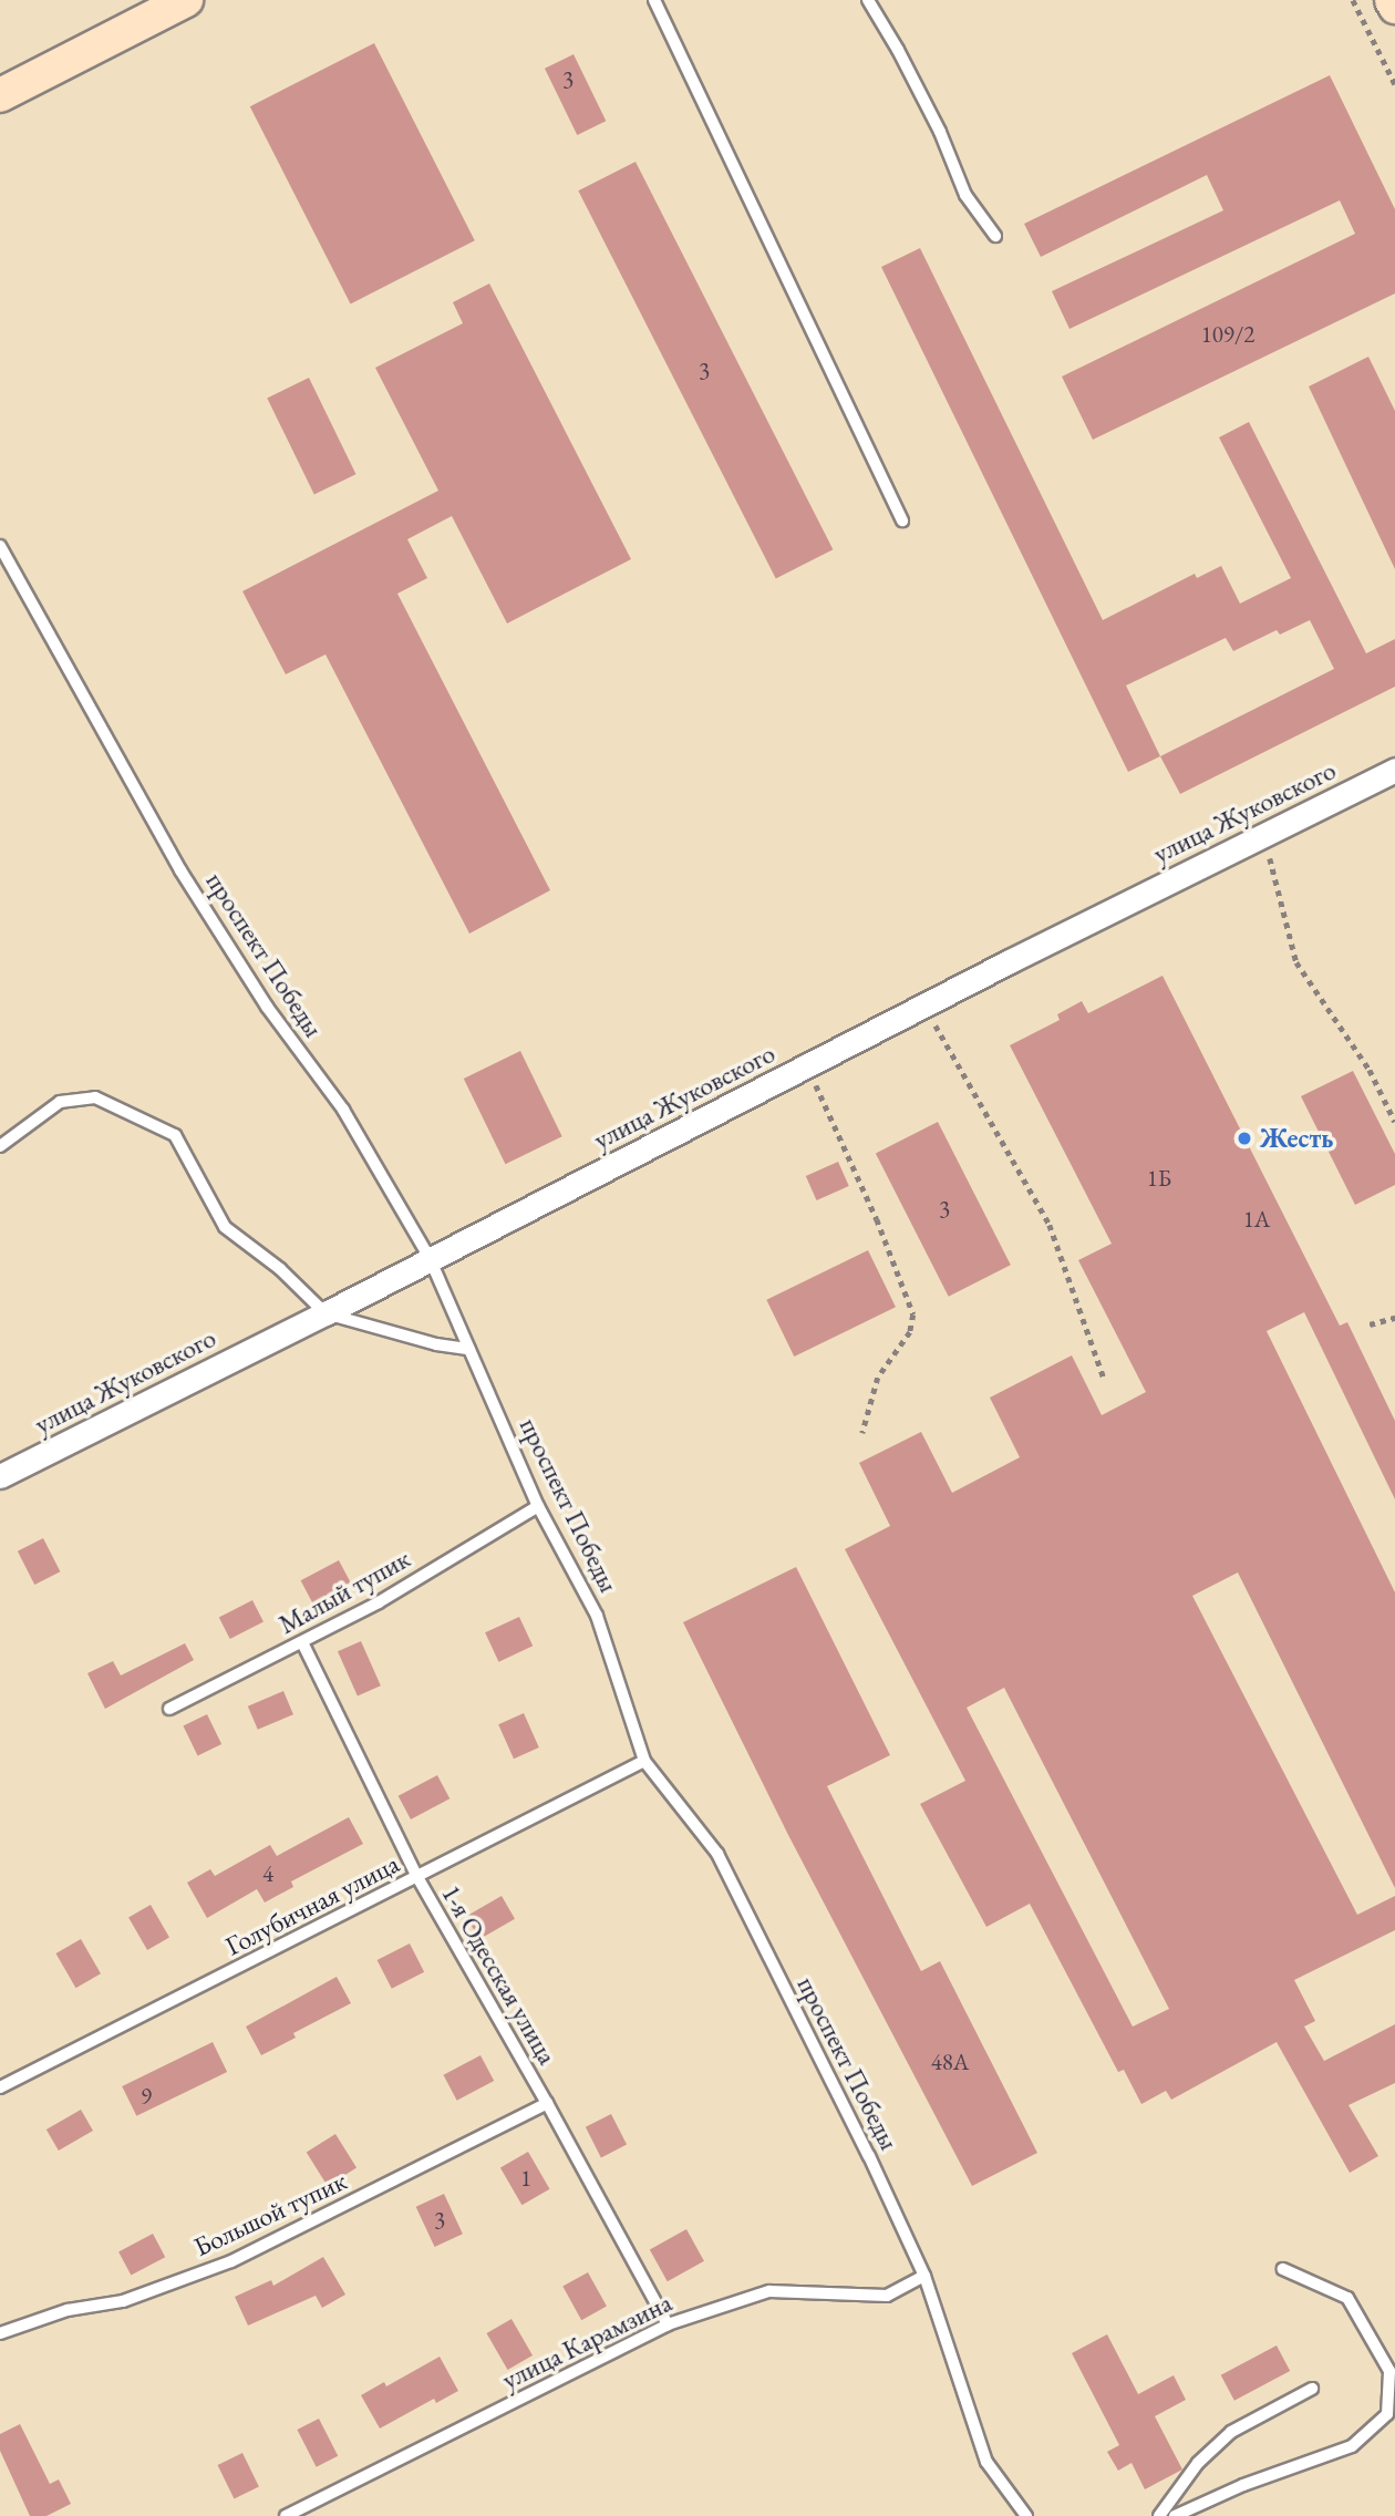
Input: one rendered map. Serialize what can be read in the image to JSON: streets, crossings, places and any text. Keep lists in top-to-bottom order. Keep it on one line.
{"streets":{"street":["улица Жуковского"],"lane":["проспект Победы","Малый тупик","Голубичная улица","1-я Одесская улица","Большой тупик","улица Карамзина"]},"crossings":[["улица Жуковского","проспект Победы"],["проспект Победы","Малый тупик"],["проспект Победы","Голубичная улица"],["проспект Победы","улица Карамзина"],["Малый тупик","1-я Одесская улица"],["Голубичная улица","1-я Одесская улица"],["1-я Одесская улица","Большой тупик"],["1-я Одесская улица","улица Карамзина"]],"places":["Жесть"],"house_numbers":["3","109/2","3","1Б","3","1А","4","48А","9","1","3"]}
